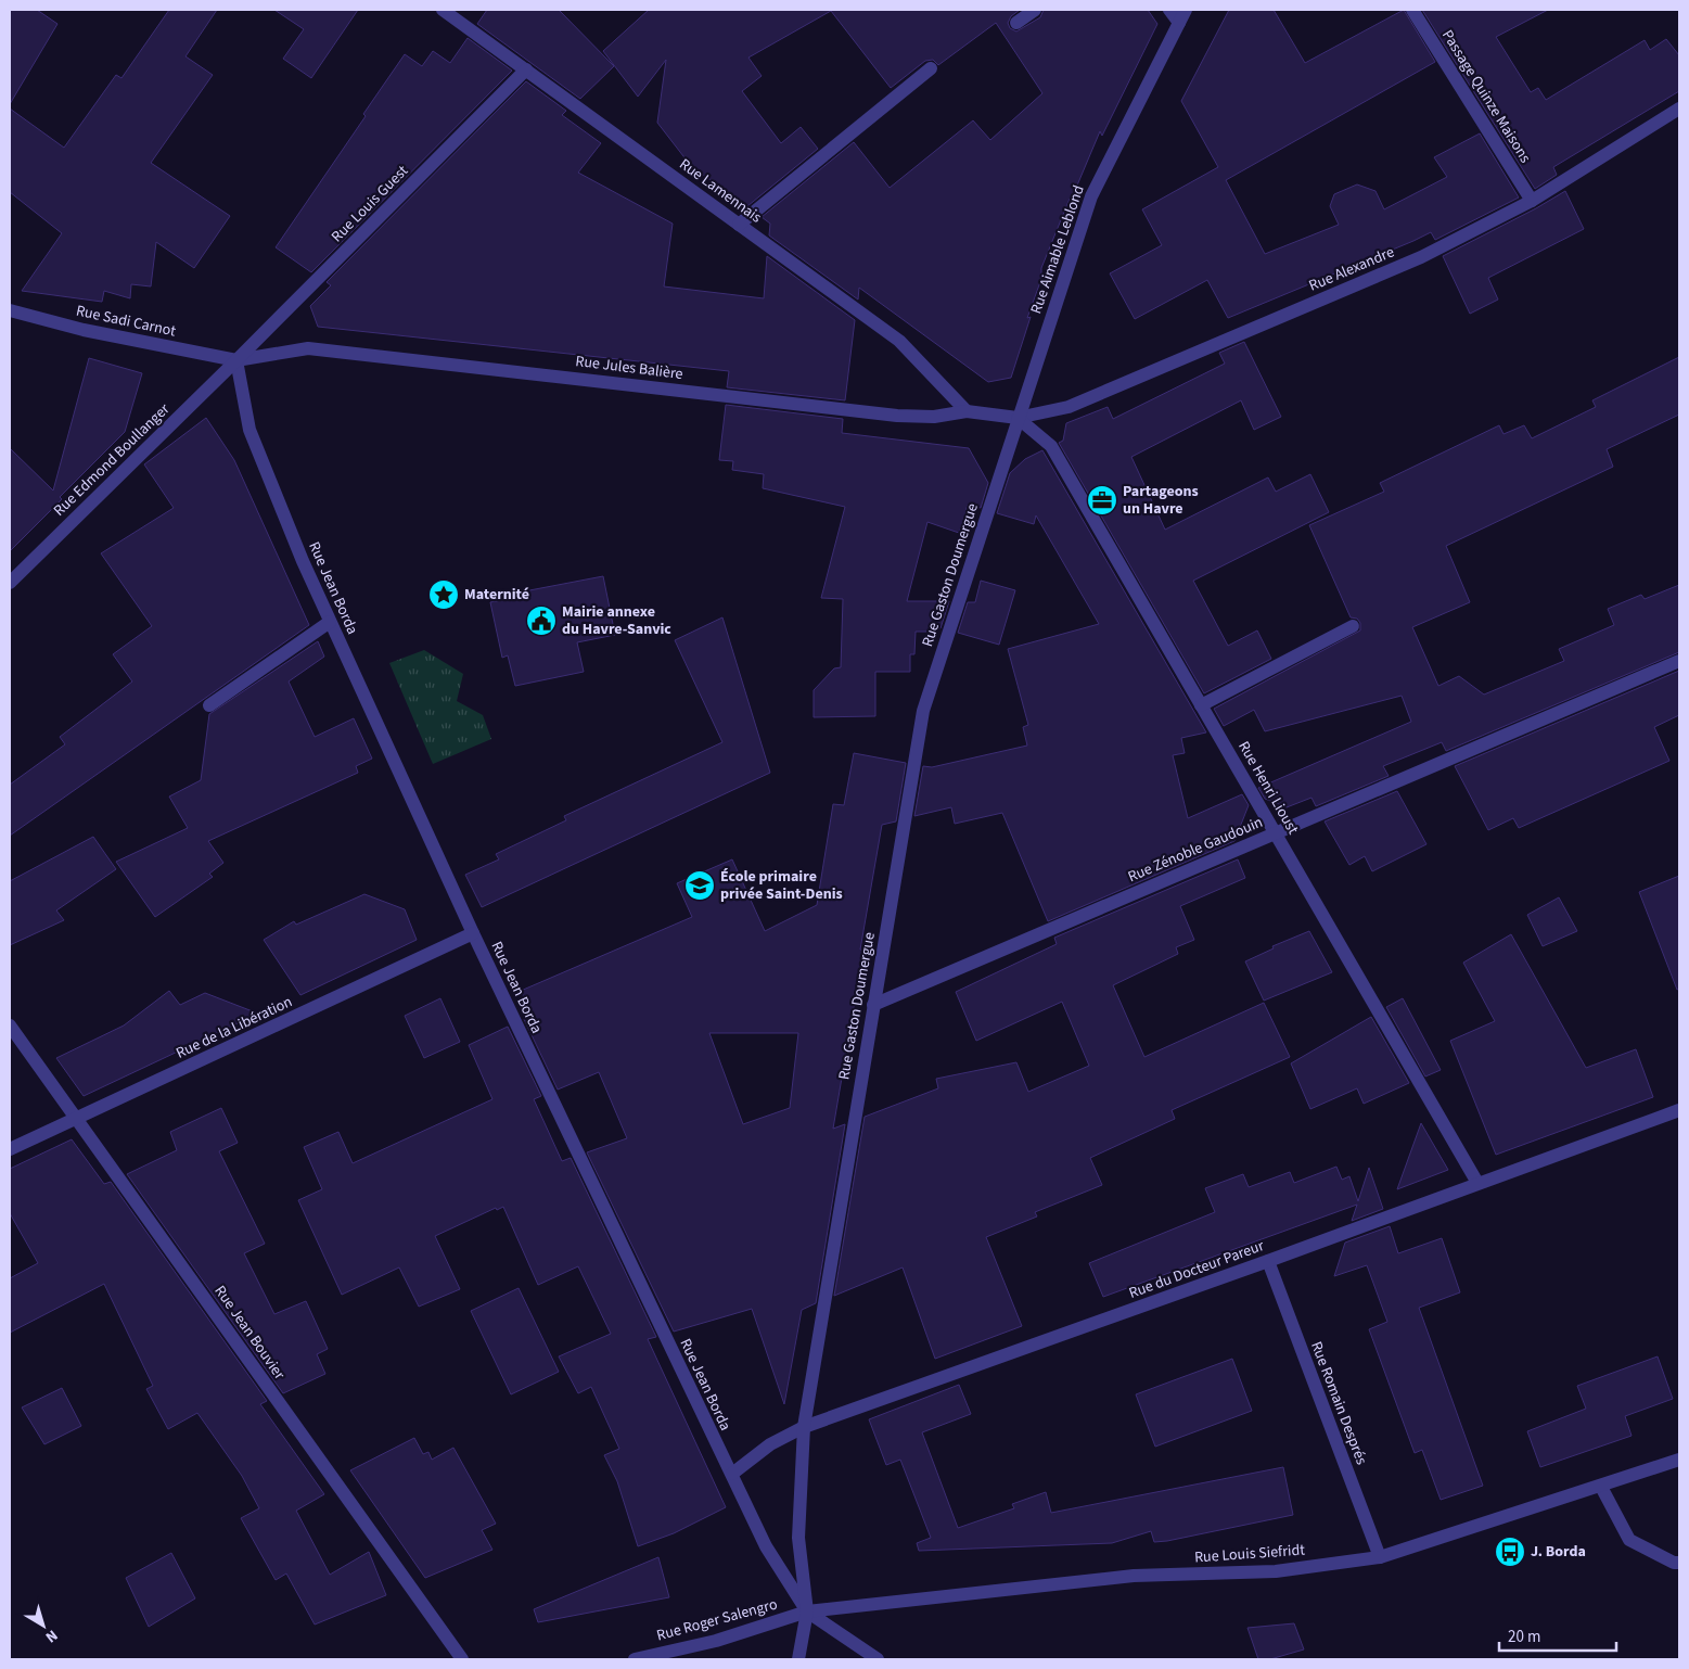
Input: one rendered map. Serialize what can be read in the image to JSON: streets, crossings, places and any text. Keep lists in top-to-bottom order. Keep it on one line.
{"streets":{"street":["Passage Quinze Maisons","Rue Lamennais","Rue Louis Guest","Rue Aimable Leblond","Rue Alexandre","Rue Sadi Carnot","Rue Jules Balière","Rue Edmond Boullanger","Rue Gaston Doumergue","Rue Jean Borda","Rue Henri Lioust","Rue Zénoble Gaudouin","Rue de la Libération","Rue du Docteur Pareur","Rue Jean Bouvier","Rue Romain Després","Rue Louis Siefridt","Rue Roger Salengro"]},"crossings":[["Passage Quinze Maisons","Rue Alexandre"],["Rue Lamennais","Rue Louis Guest"],["Rue Lamennais","Rue Jules Balière"],["Rue Louis Guest","Rue Sadi Carnot"],["Rue Louis Guest","Rue Jules Balière"],["Rue Louis Guest","Rue Edmond Boullanger"],["Rue Louis Guest","Rue Jean Borda"],["Rue Aimable Leblond","Rue Alexandre"],["Rue Aimable Leblond","Rue Jules Balière"],["Rue Aimable Leblond","Rue Gaston Doumergue"],["Rue Aimable Leblond","Rue Henri Lioust"],["Rue Alexandre","Rue Jules Balière"],["Rue Alexandre","Rue Gaston Doumergue"],["Rue Alexandre","Rue Henri Lioust"],["Rue Sadi Carnot","Rue Jules Balière"],["Rue Sadi Carnot","Rue Edmond Boullanger"],["Rue Sadi Carnot","Rue Jean Borda"],["Rue Jules Balière","Rue Edmond Boullanger"],["Rue Jules Balière","Rue Gaston Doumergue"],["Rue Jules Balière","Rue Jean Borda"],["Rue Jules Balière","Rue Henri Lioust"],["Rue Edmond Boullanger","Rue Jean Borda"],["Rue Gaston Doumergue","Rue Jean Borda"],["Rue Gaston Doumergue","Rue Henri Lioust"],["Rue Gaston Doumergue","Rue Zénoble Gaudouin"],["Rue Gaston Doumergue","Rue du Docteur Pareur"],["Rue Gaston Doumergue","Rue Louis Siefridt"],["Rue Gaston Doumergue","Rue Roger Salengro"],["Rue Jean Borda","Rue de la Libération"],["Rue Jean Borda","Rue du Docteur Pareur"],["Rue Jean Borda","Rue Louis Siefridt"],["Rue Jean Borda","Rue Roger Salengro"],["Rue Henri Lioust","Rue Zénoble Gaudouin"],["Rue Henri Lioust","Rue du Docteur Pareur"],["Rue de la Libération","Rue Jean Bouvier"],["Rue du Docteur Pareur","Rue Romain Després"],["Rue Romain Després","Rue Louis Siefridt"],["Rue Louis Siefridt","Rue Roger Salengro"]],"places":{"office":["Partageons un Havre"],"place":["Maternité"],"public building":["Mairie annexe du Havre-Sanvic"],"school or university":["École primaire privée Saint-Denis"],"bus stop":["J. Borda"]},"scale_bar":"20 m","north":"bottom right"}
